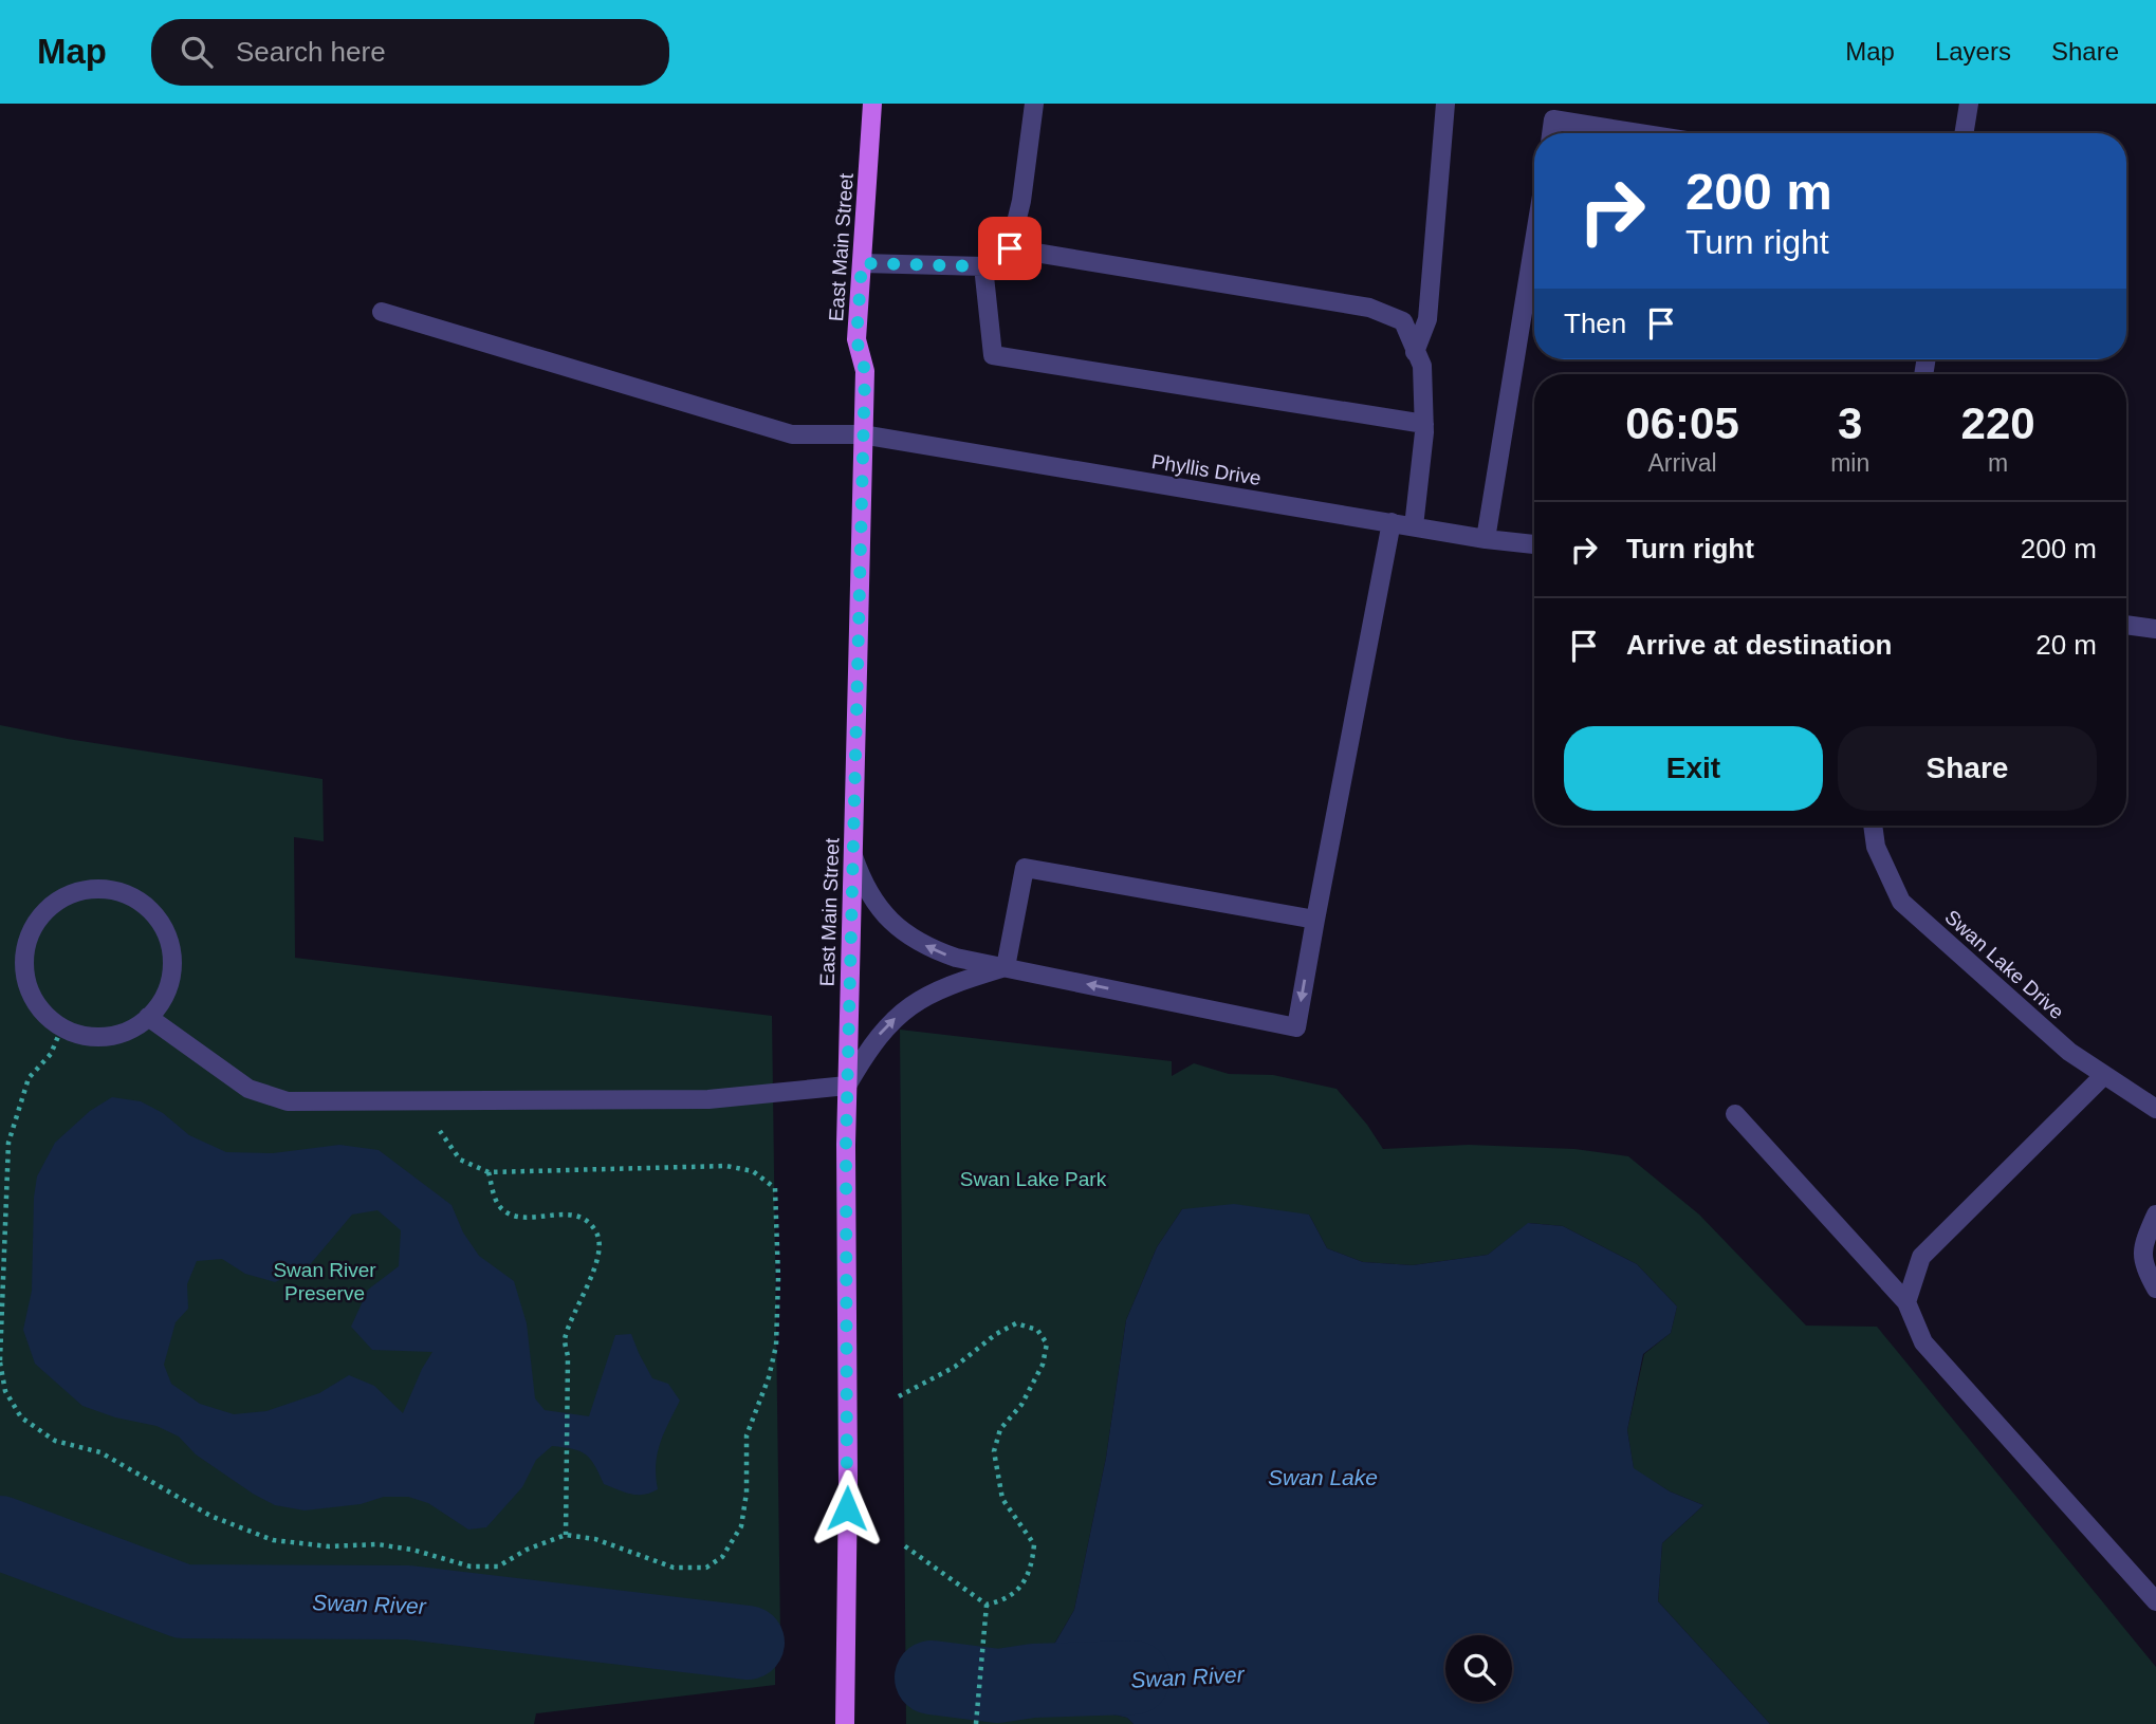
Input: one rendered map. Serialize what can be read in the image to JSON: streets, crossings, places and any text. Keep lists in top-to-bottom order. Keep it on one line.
{"streets":{"main road":["East Main Street"],"street":["Phyllis Drive","Swan Lake Drive"]},"crossings":[["East Main Street","Phyllis Drive"]],"water":["Swan Lake","Swan River"],"parks":["Swan Lake Park","Swan River Preserve"],"page":{"header":"Map","search":"Search here","nav":["Map","Layers","Share"],"turn":["200 m","Turn right"],"then":"Then","eta":["06:05","Arrival","3","min","220","m"],"list":[{"name":"Turn right","value":"200 m"},{"name":"Arrive at destination","value":"20 m"}],"buttons":["Exit","Share"]}}
